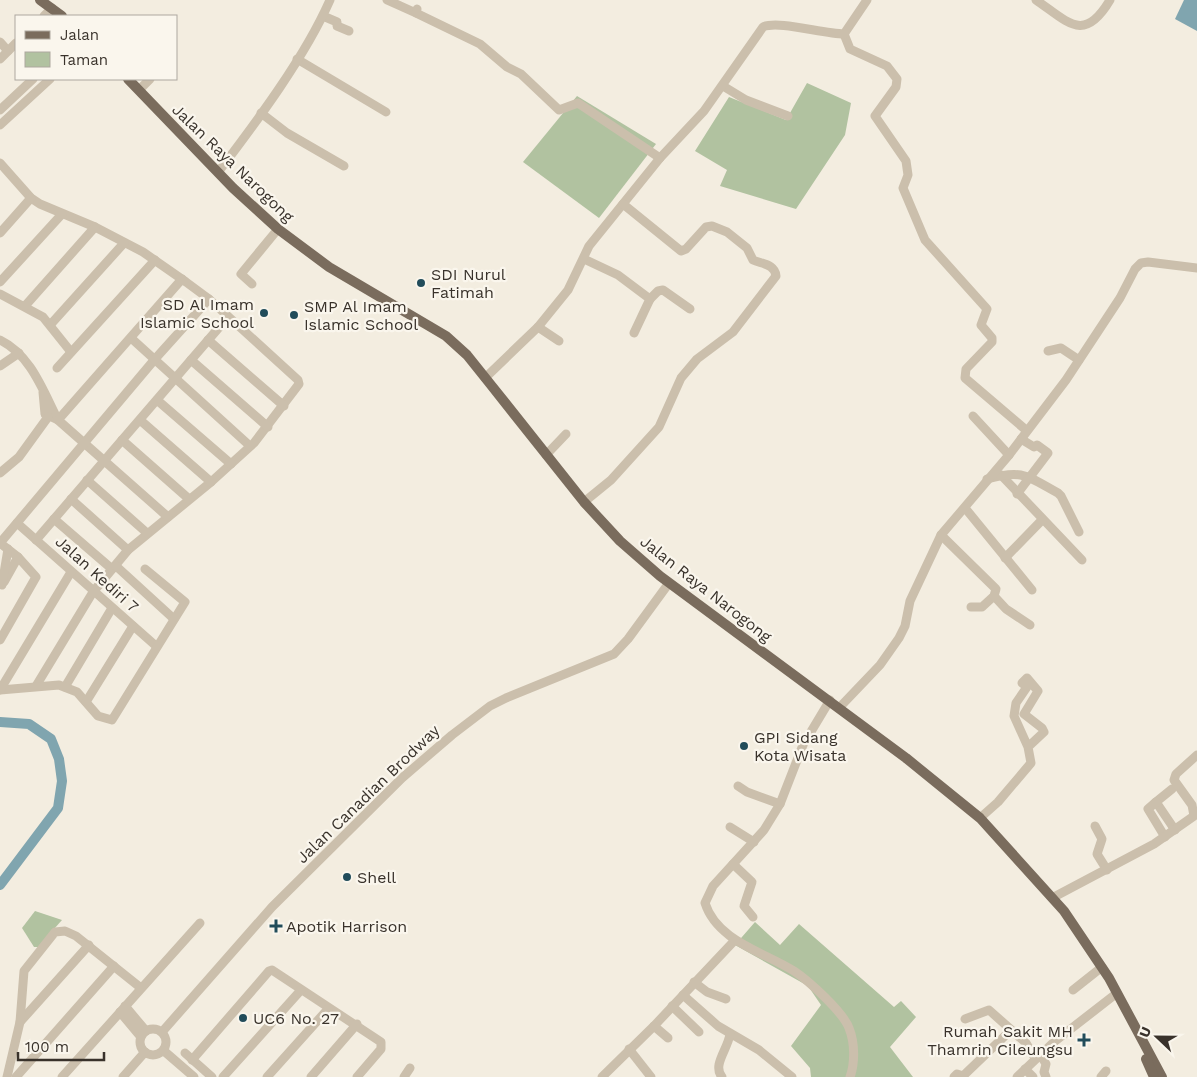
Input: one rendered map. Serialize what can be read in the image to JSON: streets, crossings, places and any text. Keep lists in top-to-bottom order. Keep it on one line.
{"streets":{"main road":["Jalan Raya Narogong"],"street":["Jalan Kediri 7","Jalan Canadian Brodway"]},"crossings":[["Jalan Raya Narogong","Jalan Canadian Brodway"]],"places":{"other":["SDI Nurul Fatimah","SD Al Imam Islamic School","SMP Al Imam Islamic School","GPI Sidang Kota Wisata","Shell","UC6 No. 27"],"health":["Apotik Harrison","Rumah Sakit MH Thamrin Cileungsu"]},"legend":["Jalan","Taman"],"scale_bar":"100 m","north":"left"}
